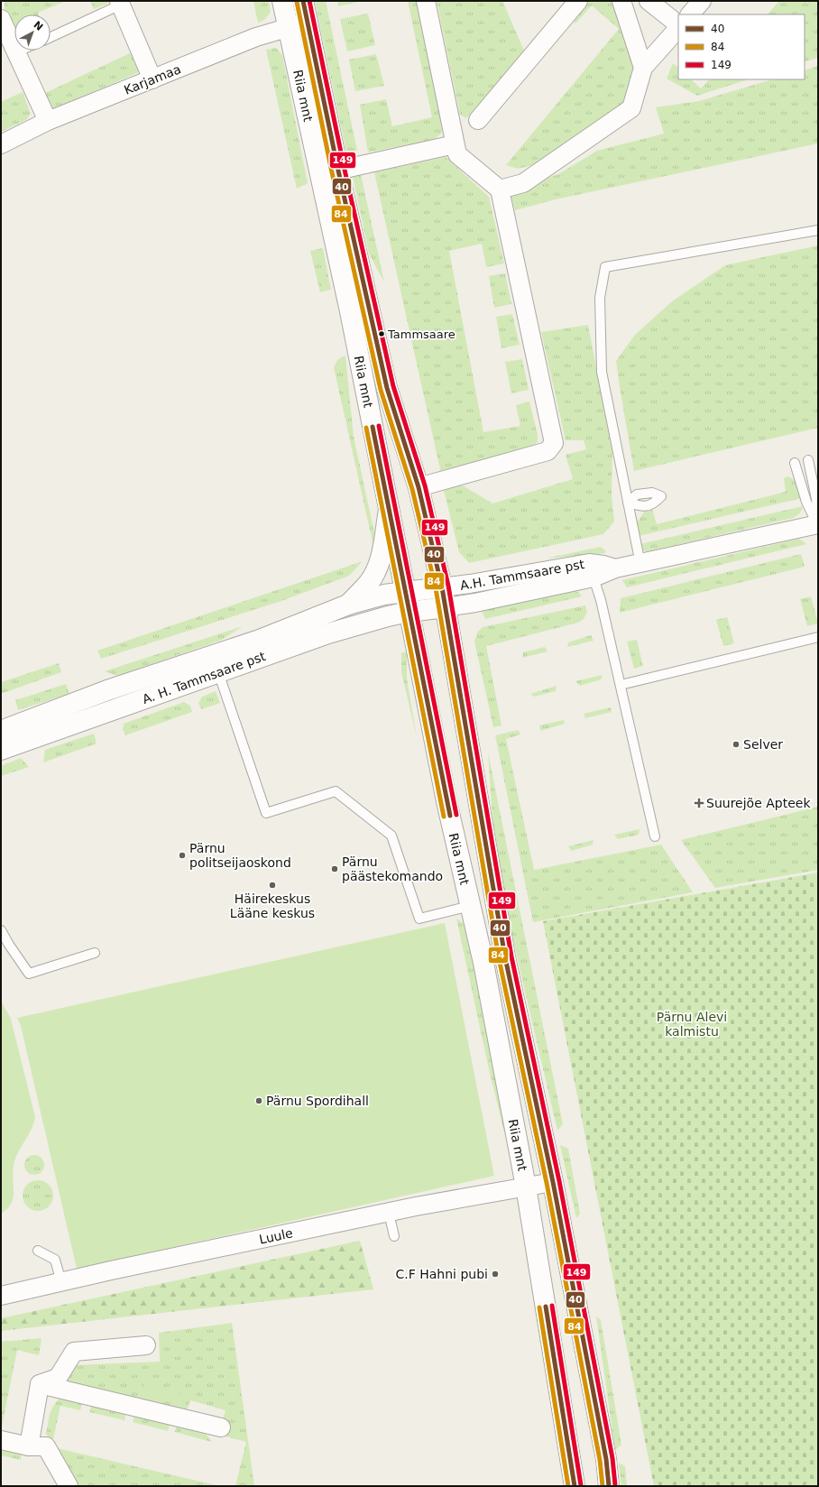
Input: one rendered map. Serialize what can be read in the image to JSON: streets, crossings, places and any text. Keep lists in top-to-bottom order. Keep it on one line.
{"streets":{"main road":["Riia mnt","A.H. Tammsaare pst","A. H. Tammsaare pst"],"street":["Karjamaa","Luule"]},"crossings":[["Karjamaa","Riia mnt"],["Riia mnt","A.H. Tammsaare pst"],["Riia mnt","A. H. Tammsaare pst"],["Riia mnt","Luule"],["A.H. Tammsaare pst","A. H. Tammsaare pst"]],"parks":["Pärnu Alevi kalmistu"],"places":{"other":["Tammsaare","Selver","Pärnu politseijaoskond","Pärnu päästekomando","Häirekeskus Lääne keskus","Pärnu Spordihall","C.F Hahni pubi"],"health":["Suurejõe Apteek"]},"lines":["transit line 40","transit line 149","transit line 84"],"legend":["40","84","149"],"north":"top right"}
